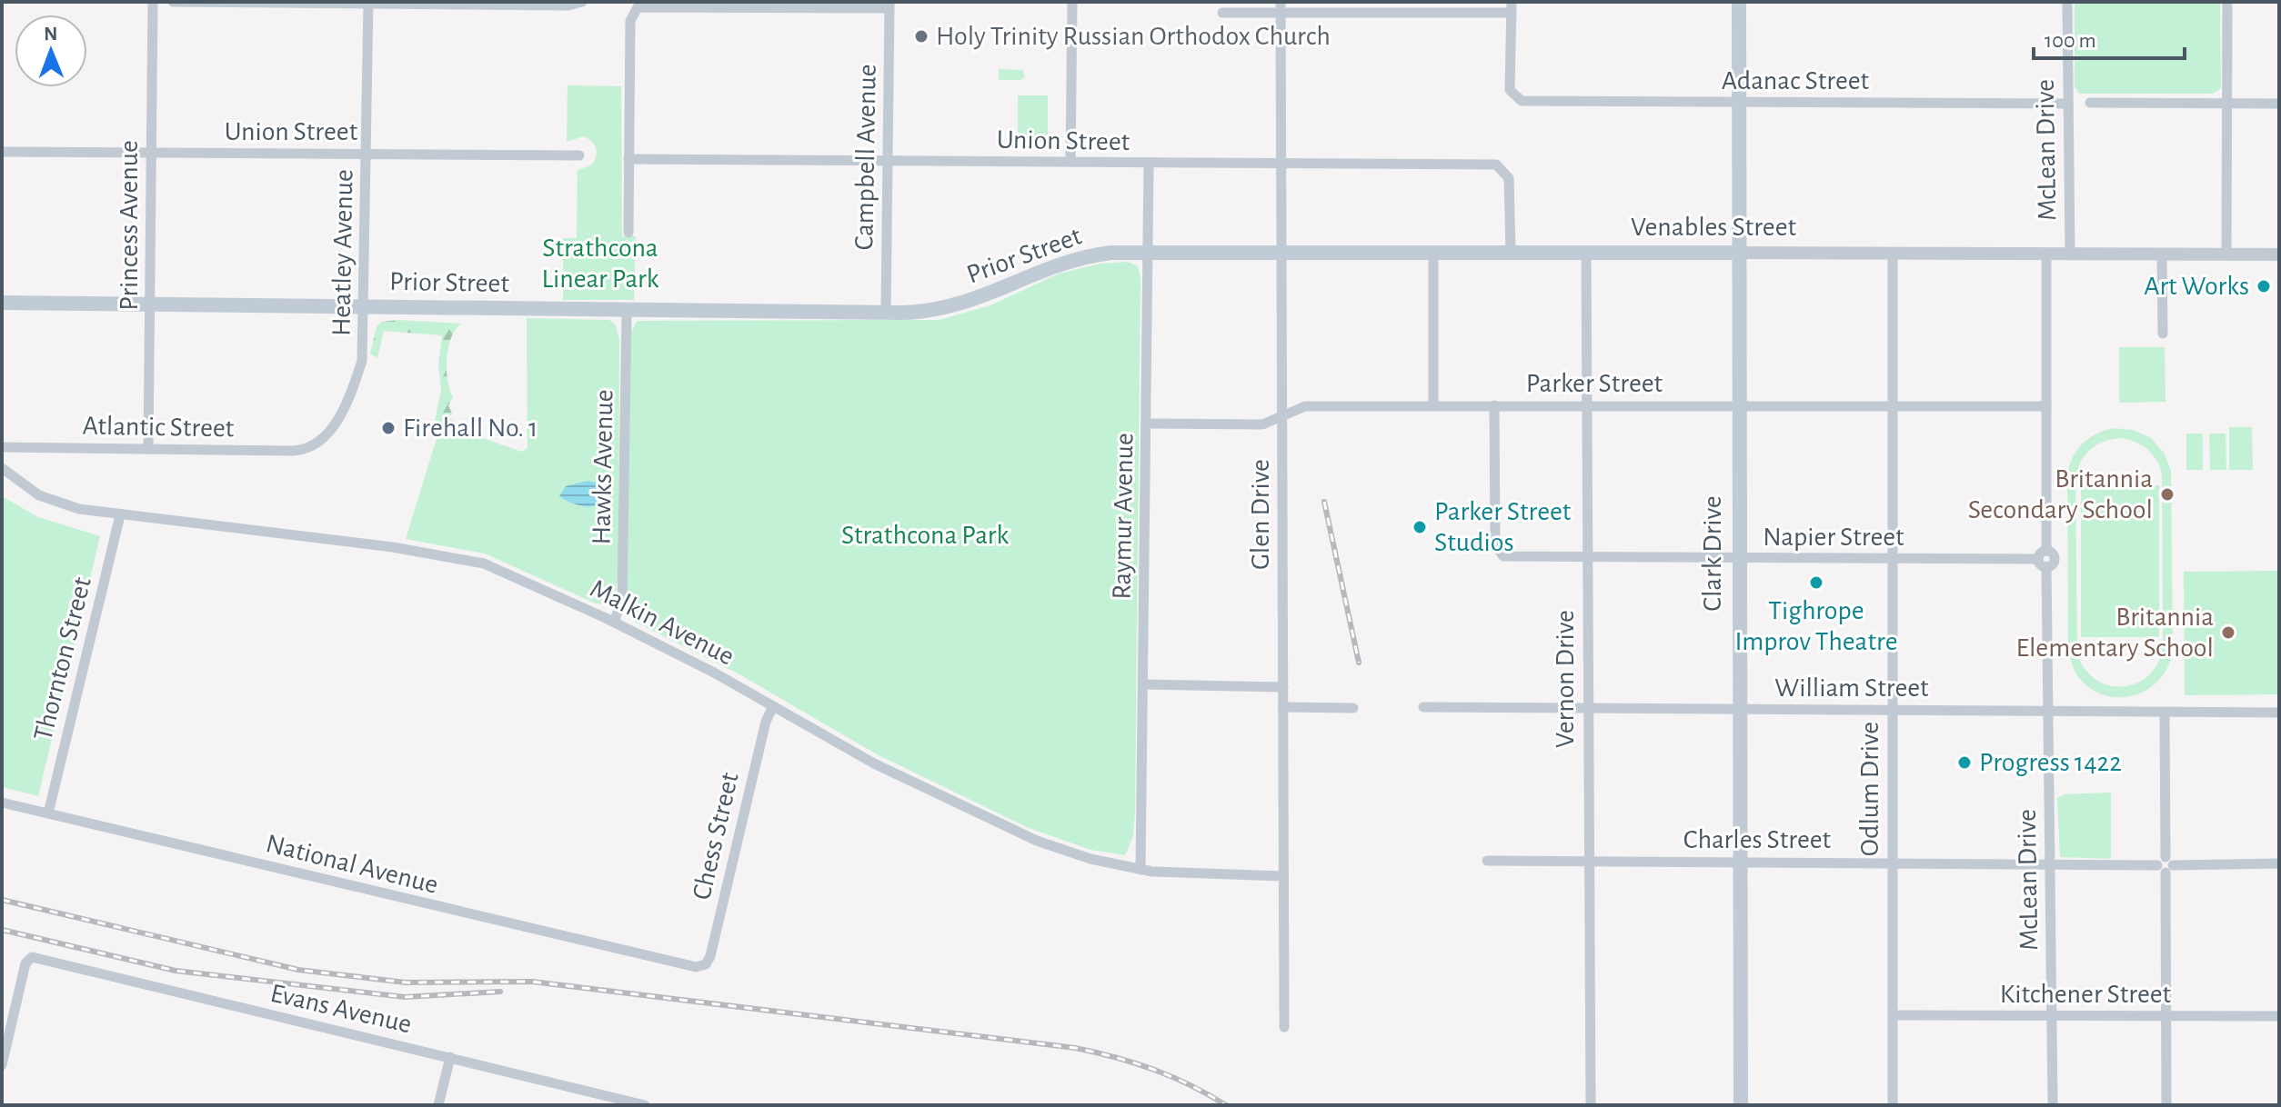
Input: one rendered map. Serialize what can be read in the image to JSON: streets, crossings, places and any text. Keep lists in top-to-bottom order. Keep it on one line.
{"streets":{"main road":["Venables Street","Prior Street","Clark Drive"],"street":["Adanac Street","Union Street","McLean Drive","Campbell Avenue","Princess Avenue","Heatley Avenue","Parker Street","Atlantic Street","Hawks Avenue","Glen Drive","Raymur Avenue","Napier Street","Malkin Avenue","Thornton Street","Vernon Drive","William Street","Odlum Drive","Chess Street","Charles Street","National Avenue","Kitchener Street","Evans Avenue"]},"crossings":[["Adanac Street","McLean Drive"],["Adanac Street","Clark Drive"],["Union Street","Campbell Avenue"],["Union Street","Princess Avenue"],["Union Street","Venables Street"],["Union Street","Heatley Avenue"],["Union Street","Glen Drive"],["Union Street","Raymur Avenue"],["McLean Drive","Venables Street"],["McLean Drive","Parker Street"],["McLean Drive","Napier Street"],["McLean Drive","William Street"],["McLean Drive","Charles Street"],["McLean Drive","Kitchener Street"],["Campbell Avenue","Prior Street"],["Princess Avenue","Prior Street"],["Princess Avenue","Atlantic Street"],["Venables Street","Prior Street"],["Venables Street","Glen Drive"],["Venables Street","Raymur Avenue"],["Venables Street","Clark Drive"],["Venables Street","Vernon Drive"],["Venables Street","Odlum Drive"],["Heatley Avenue","Prior Street"],["Heatley Avenue","Atlantic Street"],["Prior Street","Hawks Avenue"],["Prior Street","Raymur Avenue"],["Parker Street","Glen Drive"],["Parker Street","Raymur Avenue"],["Parker Street","Napier Street"],["Parker Street","Clark Drive"],["Parker Street","Vernon Drive"],["Parker Street","Odlum Drive"],["Hawks Avenue","Malkin Avenue"],["Glen Drive","Malkin Avenue"],["Raymur Avenue","Malkin Avenue"],["Napier Street","Clark Drive"],["Napier Street","Vernon Drive"],["Napier Street","Odlum Drive"],["Clark Drive","William Street"],["Clark Drive","Charles Street"],["Malkin Avenue","Thornton Street"],["Malkin Avenue","Chess Street"],["Thornton Street","National Avenue"],["Vernon Drive","William Street"],["Vernon Drive","Charles Street"],["William Street","Odlum Drive"],["Odlum Drive","Charles Street"],["Odlum Drive","Kitchener Street"],["Chess Street","National Avenue"]],"parks":["Strathcona Linear Park","Strathcona Park"],"places":["Holy Trinity Russian Orthodox Church","Art Works","Firehall No. 1","Britannia Secondary School","Parker Street Studios","Tighrope Improv Theatre","Britannia Elementary School","Progress 1422"],"scale_bar":"100 m","north":"top"}
